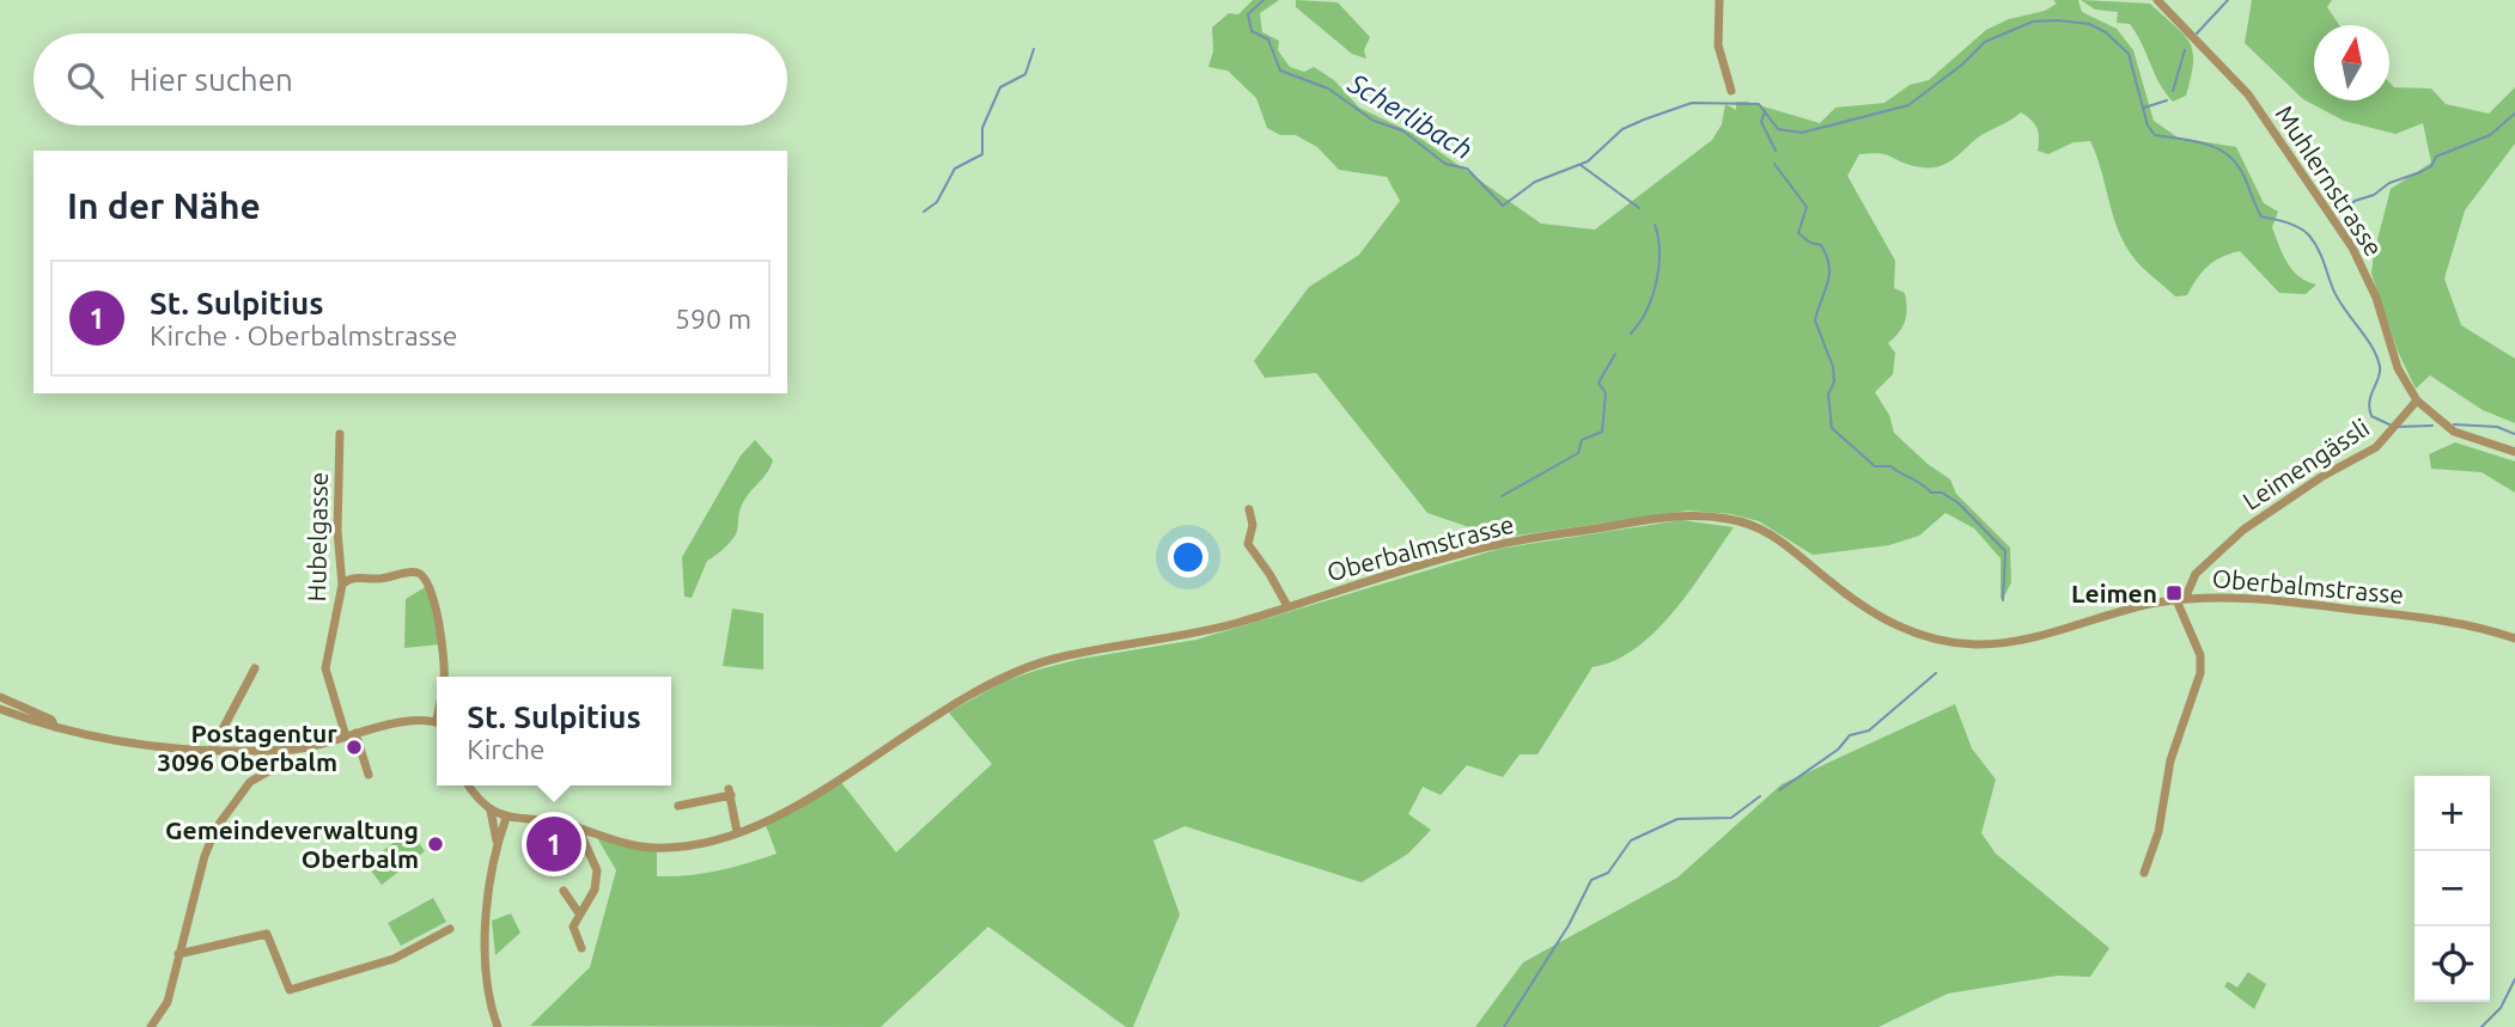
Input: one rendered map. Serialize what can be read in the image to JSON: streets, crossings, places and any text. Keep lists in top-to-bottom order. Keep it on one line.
{"streets":{"street":["Muhlernstrasse","Leimengässli","Hubelgasse","Oberbalmstrasse"]},"crossings":[["Muhlernstrasse","Leimengässli"],["Leimengässli","Oberbalmstrasse"]],"water":["Scherlibach"],"places":{"transit":["Leimen"],"other":["Postagentur 3096 Oberbalm","Gemeindeverwaltung Oberbalm"]},"north":"top","page":{"search":"Hier suchen","heading":"In der Nähe","list":[{"mark":"1","name":"St. Sulpitius","note":"Kirche · Oberbalmstrasse","value":"590 m"}],"popup":["St. Sulpitius","Kirche"],"map_buttons":["+","−"],"pins":"1"}}
